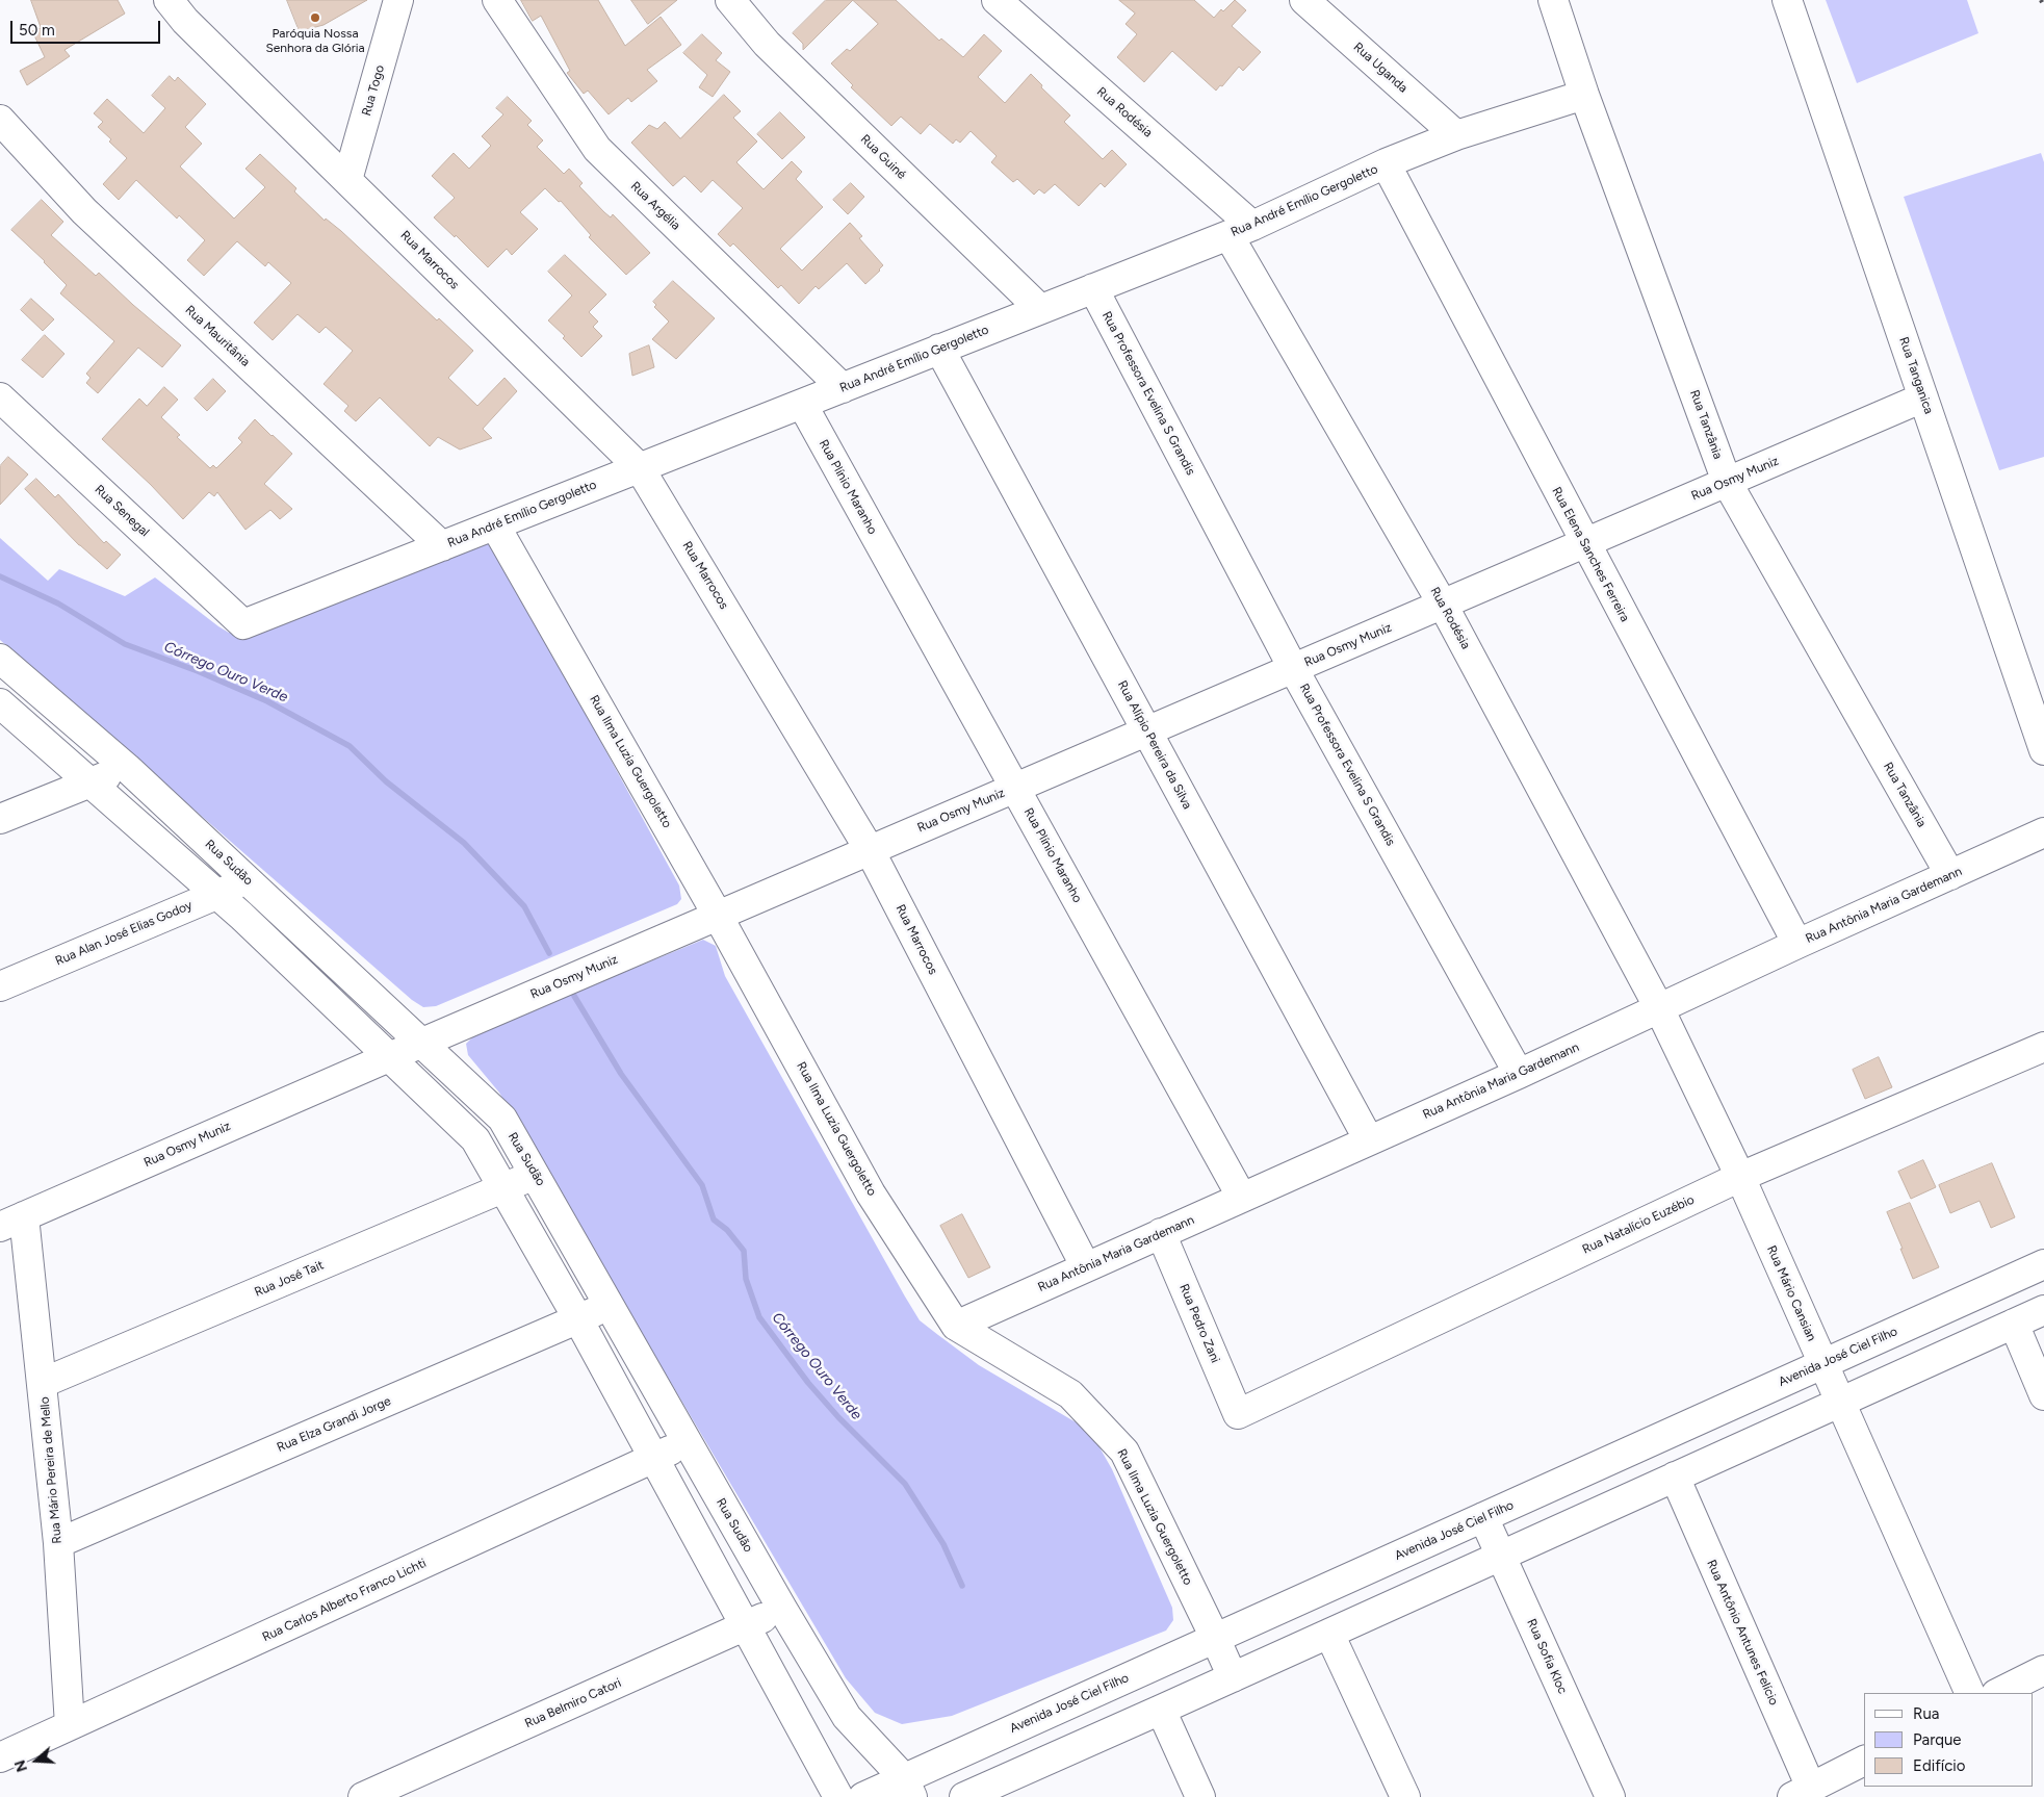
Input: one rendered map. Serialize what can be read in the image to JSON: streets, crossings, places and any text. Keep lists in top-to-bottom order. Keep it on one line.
{"streets":{"street":["Rua Uganda","Rua Togo","Rua Rodésia","Rua Guiné","Rua André Emílio Gergoletto","Rua Argélia","Rua Marrocos","Rua Mauritânia","Rua Tanganica","Rua Professora Evelina S Grandis","Rua Tanzânia","Rua Osmy Muniz","Rua Plínio Maranho","Rua Senegal","Rua Elena Sanches Ferreira","Rua Alípio Pereira da Silva","Rua Ilma Luzia Guergoletto","Rua Sudão","Rua Antônia Maria Gardemann","Rua Alan José Elias Godoy","Rua Natalício Euzébio","Rua José Tait","Rua Mário Cansian","Rua Pedro Zani","Avenida José Ciel Filho","Rua Elza Grandi Jorge","Rua Mário Pereira de Mello","Rua Carlos Alberto Franco Lichti","Rua Antônio Antunes Felício","Rua Sofia Kloc","Rua Belmiro Catori"]},"crossings":[["Rua Uganda","Rua André Emílio Gergoletto"],["Rua Togo","Rua Marrocos"],["Rua Rodésia","Rua André Emílio Gergoletto"],["Rua Rodésia","Rua Osmy Muniz"],["Rua Rodésia","Rua Antônia Maria Gardemann"],["Rua Rodésia","Rua Mário Cansian"],["Rua Guiné","Rua André Emílio Gergoletto"],["Rua André Emílio Gergoletto","Rua Argélia"],["Rua André Emílio Gergoletto","Rua Marrocos"],["Rua André Emílio Gergoletto","Rua Mauritânia"],["Rua André Emílio Gergoletto","Rua Professora Evelina S Grandis"],["Rua André Emílio Gergoletto","Rua Tanzânia"],["Rua André Emílio Gergoletto","Rua Plínio Maranho"],["Rua André Emílio Gergoletto","Rua Senegal"],["Rua André Emílio Gergoletto","Rua Elena Sanches Ferreira"],["Rua André Emílio Gergoletto","Rua Alípio Pereira da Silva"],["Rua André Emílio Gergoletto","Rua Ilma Luzia Guergoletto"],["Rua Marrocos","Rua Osmy Muniz"],["Rua Marrocos","Rua Antônia Maria Gardemann"],["Rua Tanganica","Rua Osmy Muniz"],["Rua Professora Evelina S Grandis","Rua Osmy Muniz"],["Rua Professora Evelina S Grandis","Rua Antônia Maria Gardemann"],["Rua Tanzânia","Rua Osmy Muniz"],["Rua Tanzânia","Rua Antônia Maria Gardemann"],["Rua Osmy Muniz","Rua Plínio Maranho"],["Rua Osmy Muniz","Rua Elena Sanches Ferreira"],["Rua Osmy Muniz","Rua Alípio Pereira da Silva"],["Rua Osmy Muniz","Rua Ilma Luzia Guergoletto"],["Rua Osmy Muniz","Rua Sudão"],["Rua Osmy Muniz","Rua Mário Pereira de Mello"],["Rua Plínio Maranho","Rua Antônia Maria Gardemann"],["Rua Elena Sanches Ferreira","Rua Antônia Maria Gardemann"],["Rua Alípio Pereira da Silva","Rua Antônia Maria Gardemann"],["Rua Ilma Luzia Guergoletto","Rua Antônia Maria Gardemann"],["Rua Ilma Luzia Guergoletto","Avenida José Ciel Filho"],["Rua Sudão","Rua Alan José Elias Godoy"],["Rua Sudão","Rua José Tait"],["Rua Sudão","Avenida José Ciel Filho"],["Rua Sudão","Rua Elza Grandi Jorge"],["Rua Sudão","Rua Carlos Alberto Franco Lichti"],["Rua Sudão","Rua Belmiro Catori"],["Rua Antônia Maria Gardemann","Rua Mário Cansian"],["Rua Antônia Maria Gardemann","Rua Pedro Zani"],["Rua Natalício Euzébio","Rua Mário Cansian"],["Rua Natalício Euzébio","Rua Pedro Zani"],["Rua José Tait","Rua Mário Pereira de Mello"],["Rua Mário Cansian","Avenida José Ciel Filho"],["Avenida José Ciel Filho","Rua Sofia Kloc"],["Rua Elza Grandi Jorge","Rua Mário Pereira de Mello"],["Rua Mário Pereira de Mello","Rua Carlos Alberto Franco Lichti"]],"water":["Córrego Ouro Verde"],"places":["Paróquia Nossa Senhora da Glória"],"legend":["Rua","Parque","Edifício"],"scale_bar":"50 m","north":"left"}
